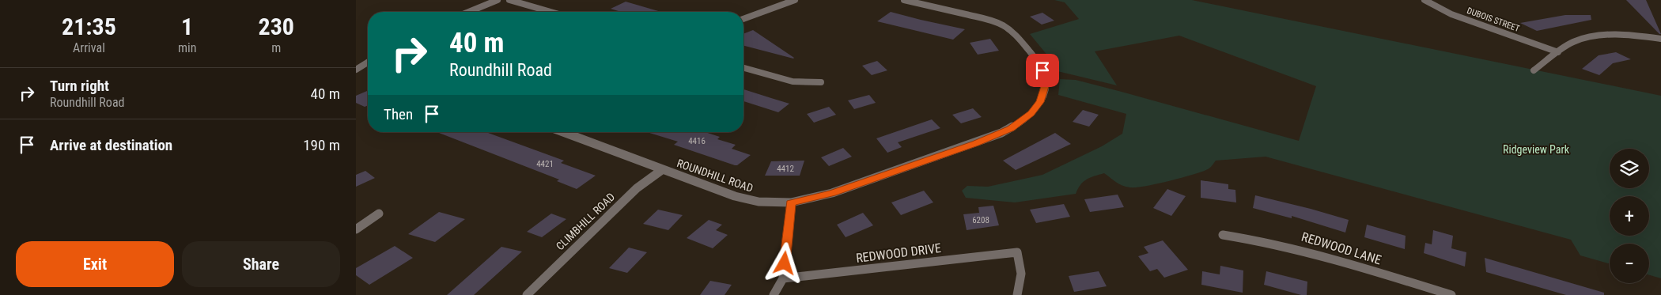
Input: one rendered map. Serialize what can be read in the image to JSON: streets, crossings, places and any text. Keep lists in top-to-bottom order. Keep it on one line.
{"streets":{"street":["DUBOIS STREET","ROUNDHILL ROAD","CLIMBHILL ROAD","REDWOOD LANE","REDWOOD DRIVE"]},"crossings":[["ROUNDHILL ROAD","CLIMBHILL ROAD"]],"parks":["Ridgeview Park"],"house_numbers":["4416","4421","4412","6208"],"page":{"eta":["21:35","Arrival","1","min","230","m"],"turn":["40 m","Roundhill Road"],"list":[{"name":"Turn right","note":"Roundhill Road","value":"40 m"},{"name":"Arrive at destination","value":"190 m"}],"then":"Then","map_buttons":["+","−"],"buttons":["Exit","Share"]}}
